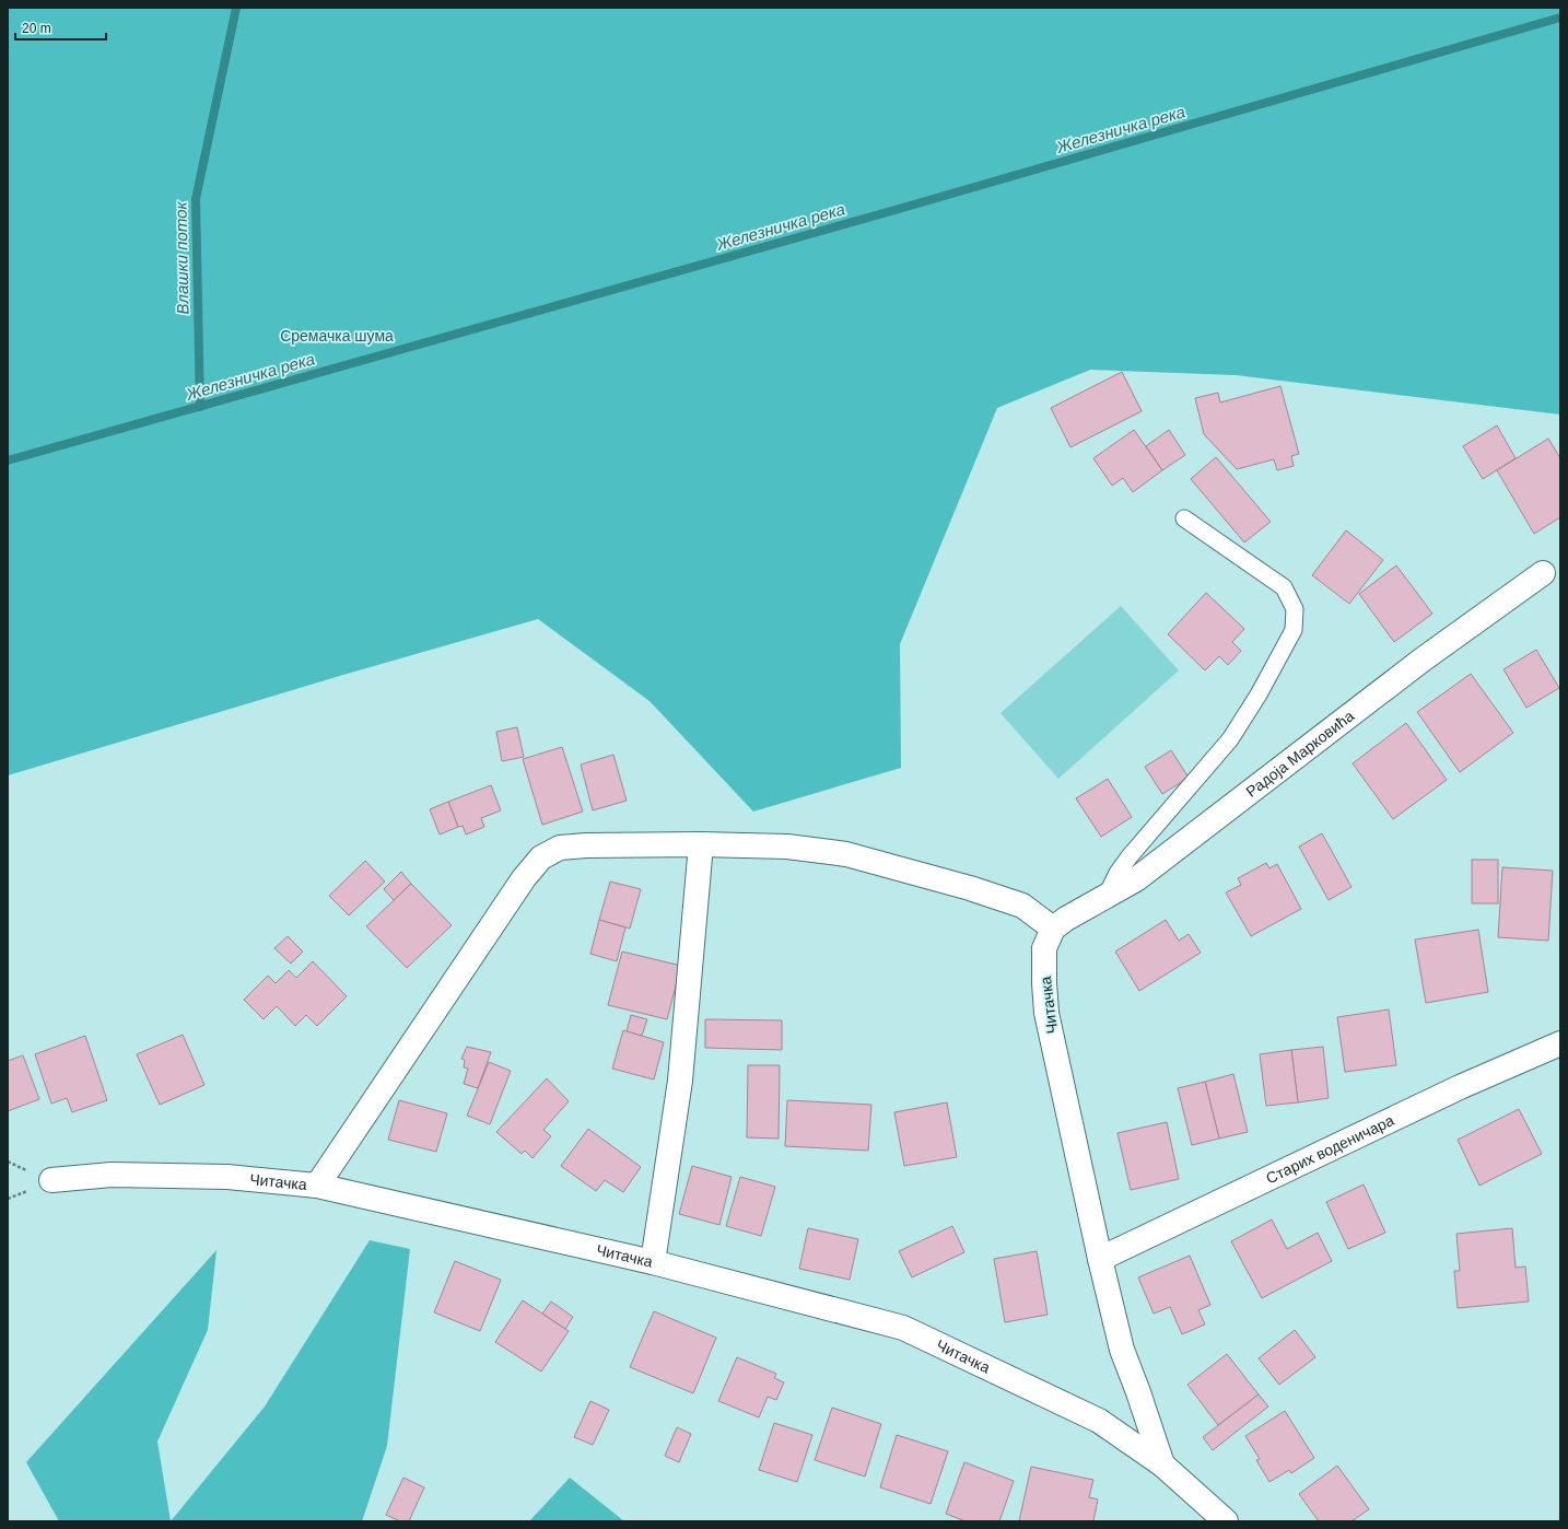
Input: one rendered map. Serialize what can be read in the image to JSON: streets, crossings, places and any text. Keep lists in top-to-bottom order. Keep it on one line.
{"streets":{"street":["Радоја Марковића","Читачка","Старих воденичара"]},"crossings":[["Радоја Марковића","Читачка"],["Читачка","Старих воденичара"]],"water":["Железничка река","Влашки поток"],"parks":["Сремачка шума"],"scale_bar":"20 m"}
